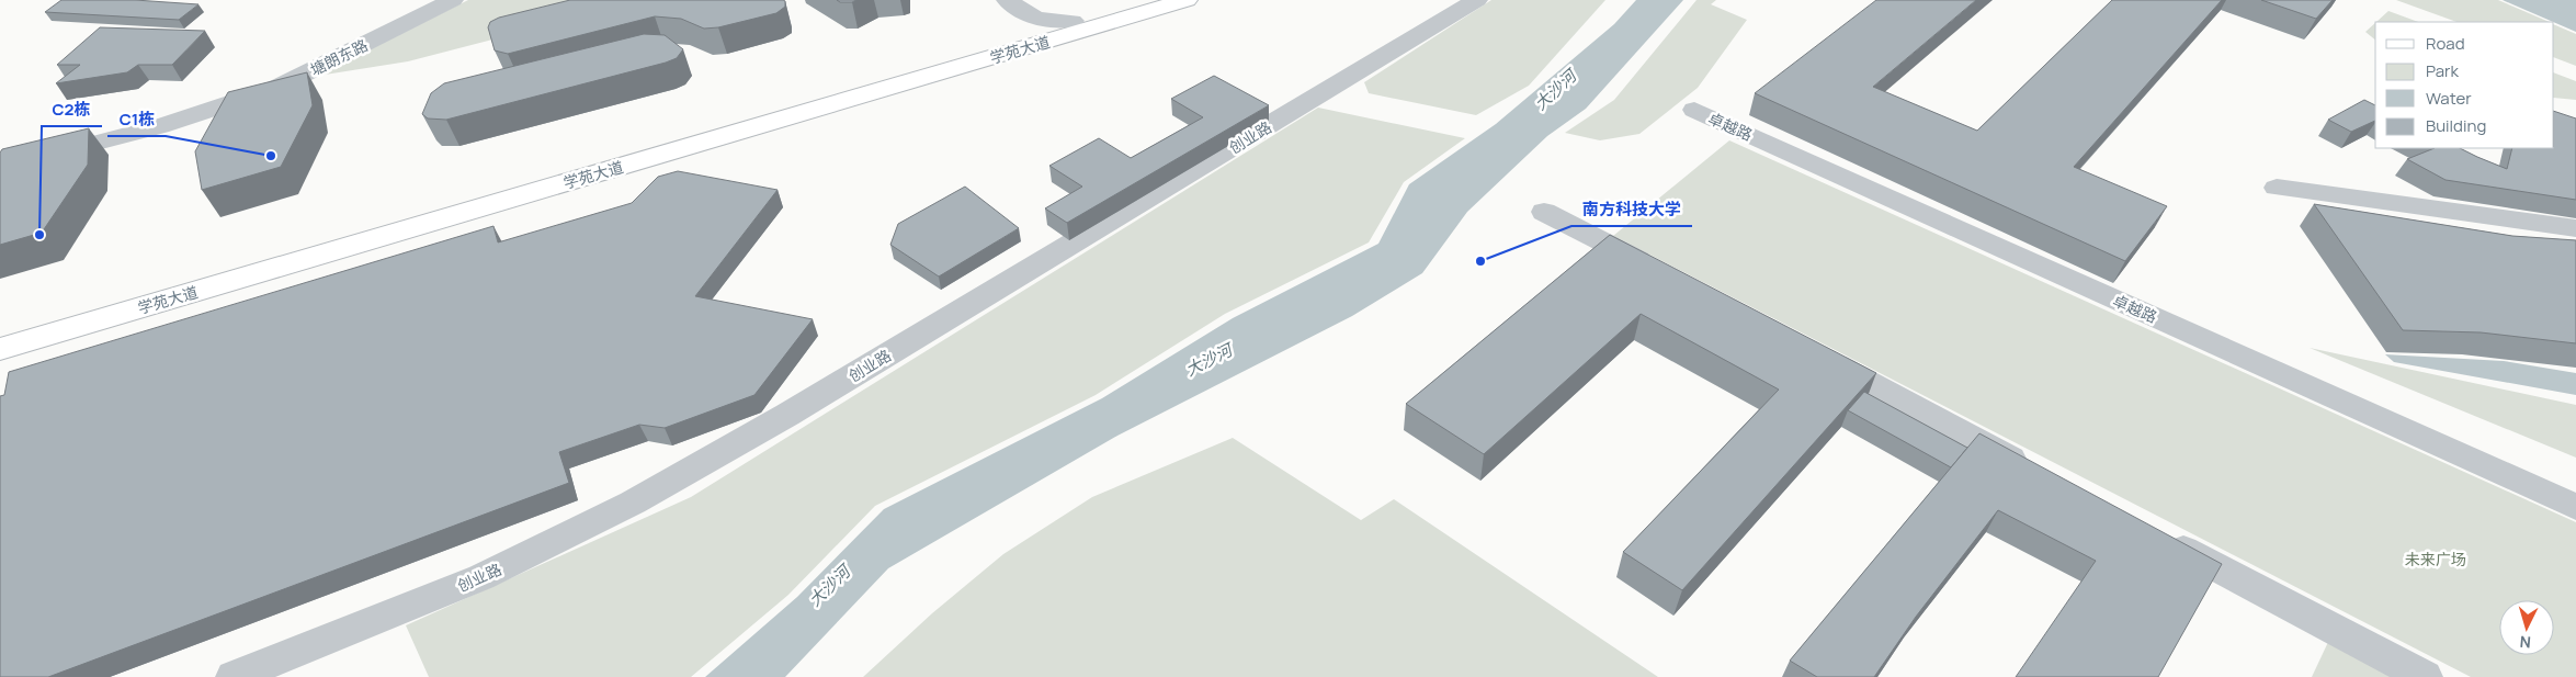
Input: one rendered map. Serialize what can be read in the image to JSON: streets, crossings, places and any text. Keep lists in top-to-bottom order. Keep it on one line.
{"streets":{"main road":["学苑大道"],"street":["塘朗东路","卓越路","创业路"]},"water":["大沙河"],"parks":["未来广场"],"places":["C1栋","C2栋","南方科技大学"],"legend":["Road","Park","Water","Building"],"north":"bottom"}
